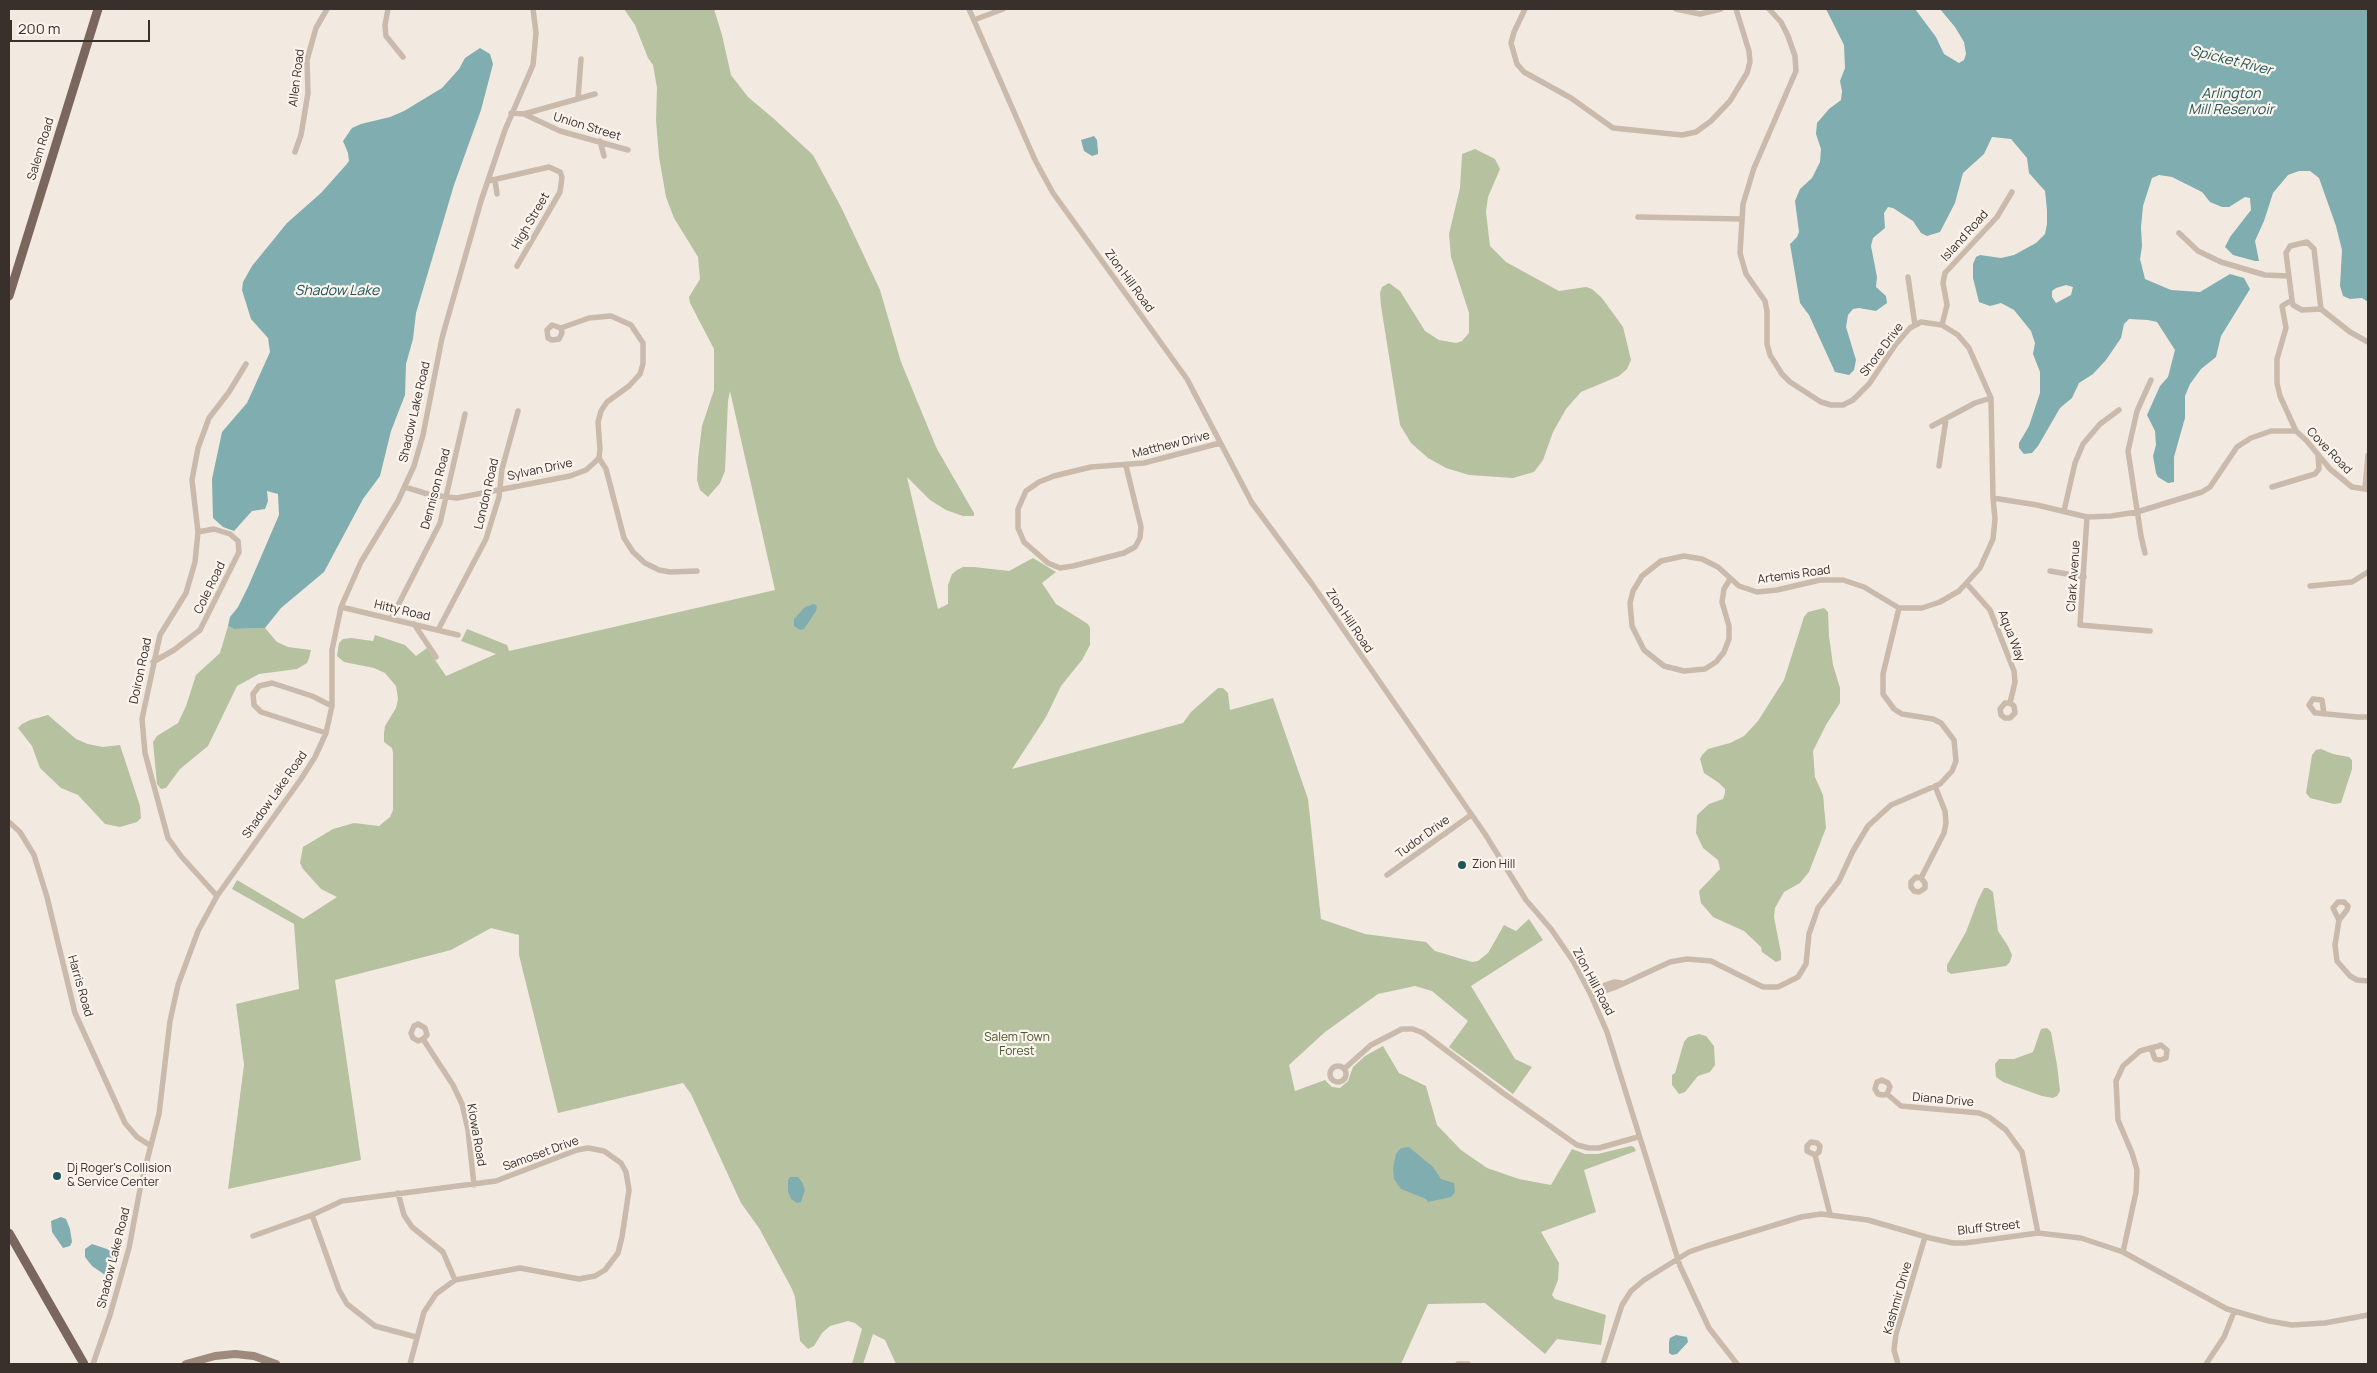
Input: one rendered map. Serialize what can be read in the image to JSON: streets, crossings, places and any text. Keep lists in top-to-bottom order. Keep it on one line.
{"streets":{"main road":["Salem Road"],"street":["Allen Road","Union Street","High Street","Island Road","Zion Hill Road","Shore Drive","Shadow Lake Road","Matthew Drive","Cove Road","Sylvan Drive","Dennison Road","London Road","Artemis Road","Clark Avenue","Cole Road","Hitty Road","Aqua Way","Doiron Road","Tudor Drive","Harris Road","Diana Drive","Kiowa Road","Samoset Drive","Bluff Street","Kashmir Drive"]},"crossings":[["Union Street","Shadow Lake Road"],["High Street","Shadow Lake Road"],["Island Road","Shore Drive"],["Zion Hill Road","Matthew Drive"],["Zion Hill Road","Tudor Drive"],["Zion Hill Road","Bluff Street"],["Shadow Lake Road","Sylvan Drive"],["Shadow Lake Road","Hitty Road"],["Shadow Lake Road","Doiron Road"],["Shadow Lake Road","Harris Road"],["Sylvan Drive","Dennison Road"],["Sylvan Drive","London Road"],["Dennison Road","Hitty Road"],["London Road","Hitty Road"],["Cole Road","Doiron Road"],["Diana Drive","Bluff Street"],["Kiowa Road","Samoset Drive"],["Bluff Street","Kashmir Drive"]],"water":["Spicket River","Arlington Mill Reservoir","Shadow Lake"],"parks":["Salem Town Forest"],"places":["Zion Hill","Dj Roger's Collision & Service Center"],"scale_bar":"200 m"}
